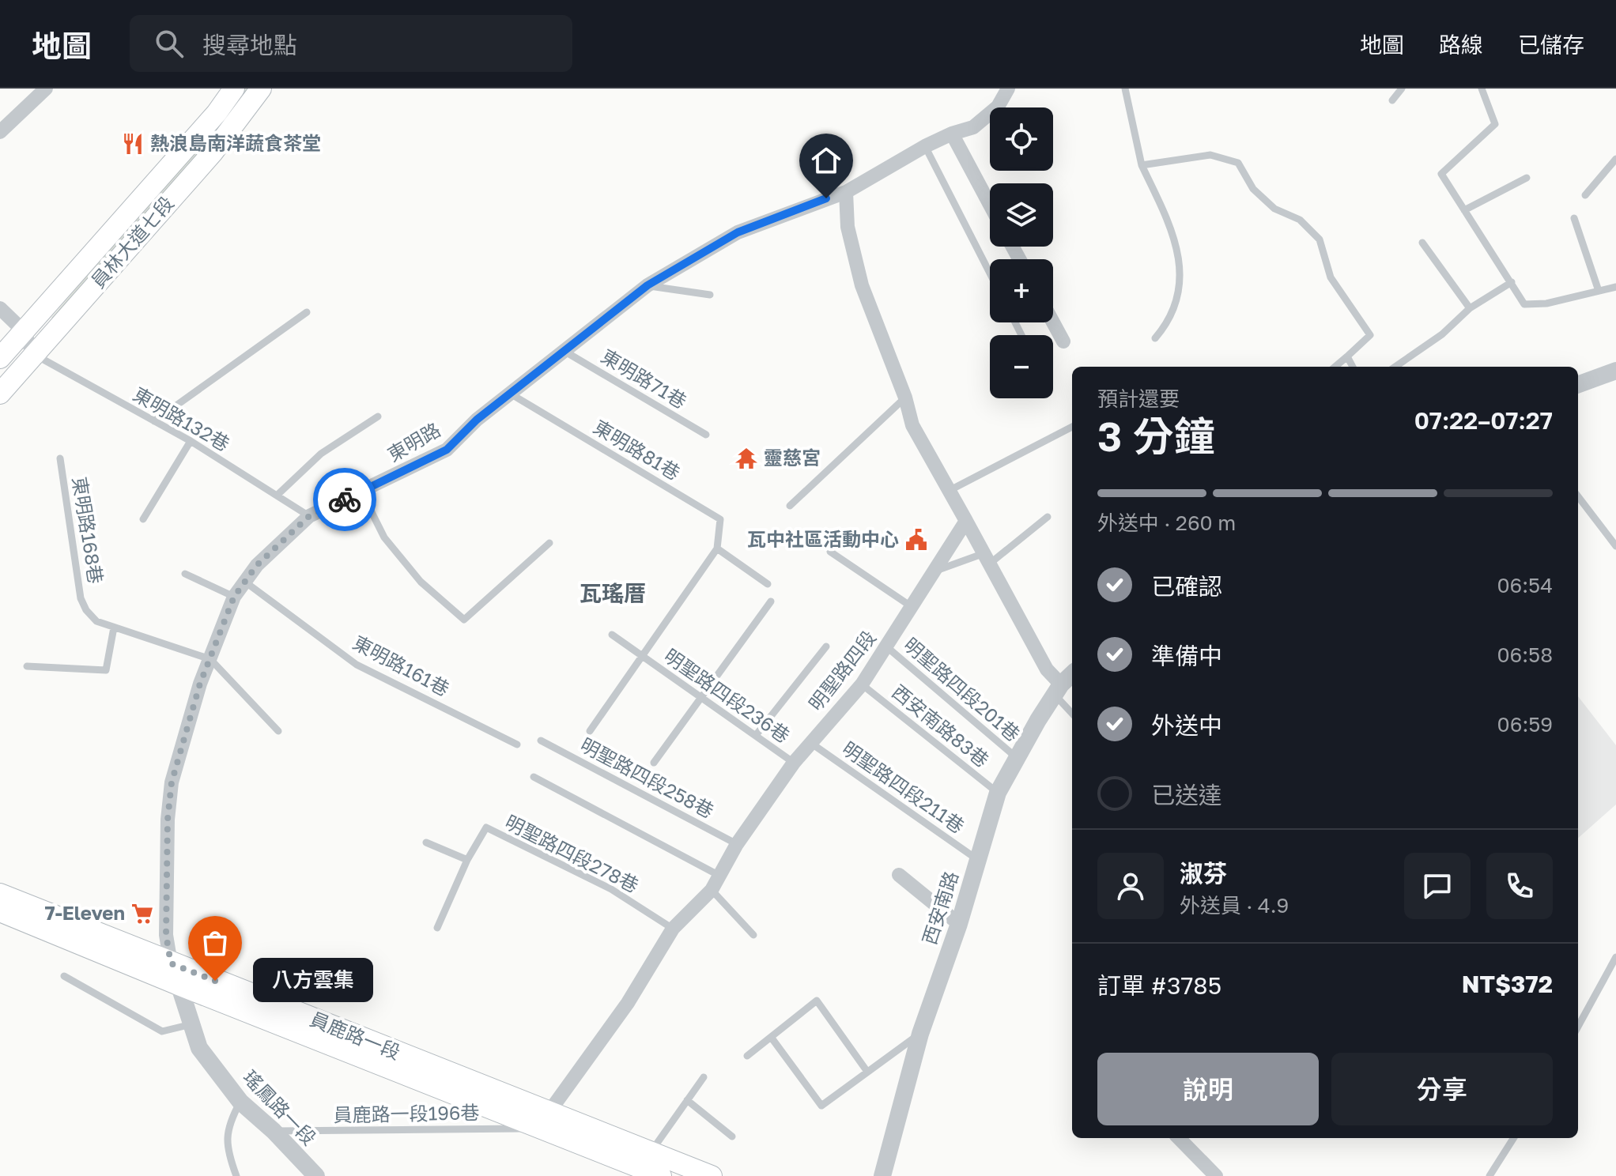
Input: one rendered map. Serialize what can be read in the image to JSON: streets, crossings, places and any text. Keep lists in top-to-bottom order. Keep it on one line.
{"streets":{"main road":["員林大道七段","員鹿路一段"],"street":["東明路","明聖路四段","西安南路","瑤鳳路一段"],"lane":["東明路71巷","東明路132巷","東明路81巷","東明路168巷","東明路161巷","明聖路四段201巷","明聖路四段236巷","西安南路83巷","明聖路四段258巷","明聖路四段211巷","明聖路四段278巷","員鹿路一段196巷"]},"crossings":[["員林大道七段","東明路132巷"],["東明路71巷","東明路"],["東明路132巷","東明路"],["東明路","東明路81巷"],["東明路","東明路168巷"],["東明路","東明路161巷"],["東明路","員鹿路一段"],["東明路","瑤鳳路一段"],["明聖路四段","明聖路四段201巷"],["明聖路四段","明聖路四段236巷"],["明聖路四段","西安南路83巷"],["明聖路四段","明聖路四段258巷"],["明聖路四段","明聖路四段211巷"],["明聖路四段","明聖路四段278巷"],["明聖路四段","員鹿路一段"],["明聖路四段","員鹿路一段196巷"],["明聖路四段201巷","西安南路"],["西安南路83巷","西安南路"],["明聖路四段211巷","西安南路"],["員鹿路一段","瑤鳳路一段"],["員鹿路一段","員鹿路一段196巷"],["瑤鳳路一段","員鹿路一段196巷"]],"districts":["瓦瑤厝"],"places":{"restaurant":["熱浪島南洋蔬食茶堂"],"temple":["靈慈宮"],"public building":["瓦中社區活動中心"],"supermarket":["7-Eleven"],"other":["八方雲集"]},"page":{"header":"地圖","search":"搜尋地點","nav":["地圖","路線","已儲存"],"map_buttons":["+","−"],"heading":["3 分鐘","預計還要","07:22–07:27"],"panel":["淑芬","外送員 · 4.9","訂單 #3785","NT$372"],"bar":"外送中 · 260 m","list":[["已確認","06:54"],["準備中","06:58"],["外送中","06:59"],"已送達"],"bubble":"八方雲集","buttons":["說明","分享"]}}
